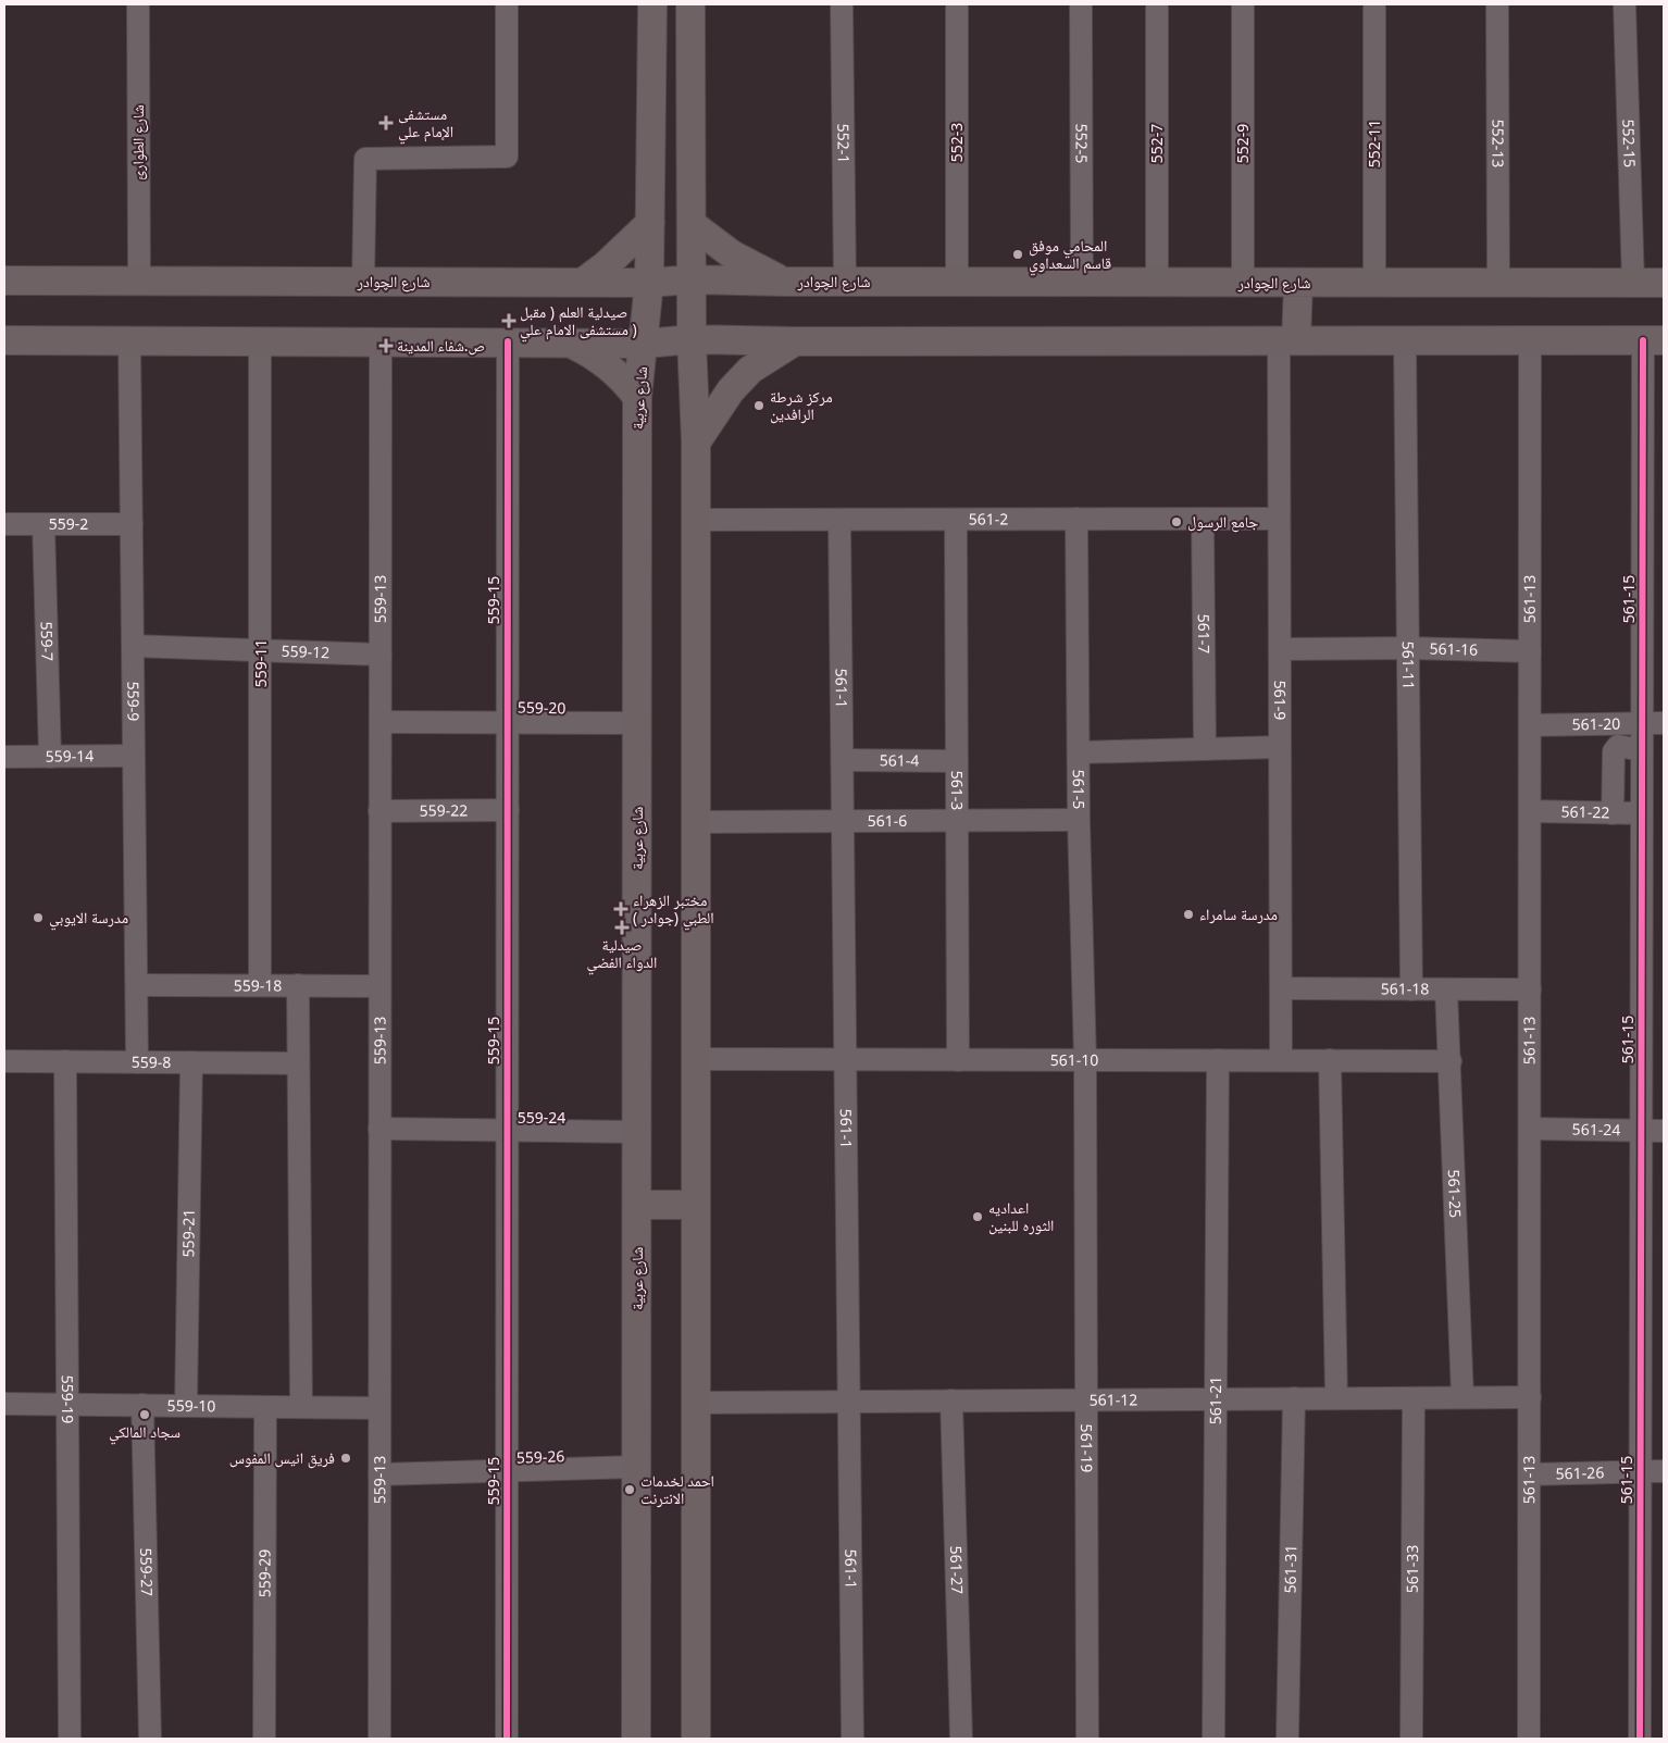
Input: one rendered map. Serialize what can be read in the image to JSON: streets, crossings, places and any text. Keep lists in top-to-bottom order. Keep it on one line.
{"streets":{"main road":["شارع الچوادر","شارع عربية"],"street":["شارع الطوارئ","552-1","552-3","552-5","552-7","552-9","552-11","552-13","552-15","561-2","559-2","561-13","561-15","559-13","559-15","561-7","559-7","561-16","559-12","559-11","561-11","561-1","561-9","559-9","559-20","561-20","559-14","561-4","561-3","561-5","559-22","561-22","561-6","559-18","561-18","561-10","559-8","559-24","561-24","561-25","559-21","561-12","561-21","559-19","559-10","561-19","559-26","561-26","561-31","561-33","561-27","559-27","559-29"]},"crossings":[["شارع الطوارئ","شارع الچوادر"],["552-1","شارع الچوادر"],["552-3","شارع الچوادر"],["552-5","شارع الچوادر"],["552-7","شارع الچوادر"],["552-9","شارع الچوادر"],["552-11","شارع الچوادر"],["552-13","شارع الچوادر"],["552-15","شارع الچوادر"],["شارع الچوادر","شارع عربية"],["شارع عربية","559-20"],["شارع عربية","559-24"],["شارع عربية","559-26"],["561-2","561-7"],["561-2","561-1"],["561-2","561-9"],["561-2","561-3"],["561-2","561-5"],["559-2","559-7"],["559-2","559-9"],["561-13","561-16"],["561-13","561-20"],["561-13","561-22"],["561-13","561-18"],["561-13","561-24"],["561-13","561-12"],["561-13","561-26"],["561-15","561-20"],["561-15","561-22"],["561-15","561-24"],["561-15","561-26"],["559-13","559-12"],["559-13","559-20"],["559-13","559-22"],["559-13","559-18"],["559-13","559-24"],["559-13","559-10"],["559-13","559-26"],["559-15","559-20"],["559-15","559-22"],["559-15","559-24"],["559-15","559-26"],["559-7","559-14"],["561-16","561-11"],["561-16","561-9"],["559-12","559-11"],["559-12","559-9"],["559-11","559-18"],["561-11","561-18"],["561-1","561-4"],["561-1","561-6"],["561-1","561-10"],["561-1","561-12"],["561-9","561-18"],["561-9","561-10"],["559-9","559-14"],["559-9","559-18"],["559-9","559-8"],["561-4","561-3"],["561-3","561-6"],["561-3","561-10"],["561-5","561-6"],["561-5","561-10"],["561-5","561-19"],["561-18","561-25"],["561-10","561-25"],["561-10","561-21"],["561-10","561-19"],["559-8","559-21"],["559-8","559-19"],["561-25","561-12"],["559-21","559-10"],["561-12","561-21"],["561-12","561-19"],["561-12","561-31"],["561-12","561-33"],["561-12","561-27"],["559-19","559-10"],["559-10","559-27"],["559-10","559-29"]],"places":{"health":["مستشفى الإمام علي","صيدلية العلم ( مقبل مستشفى الامام علي )","ص.شفاء المدينة","مختبر الزهراء الطبي (جوادر )","صيدلية الدواء الفضي"],"other":["المحامي موفق قاسم السعداوي","مركز شرطة الرافدين","جامع الرسول","مدرسة سامراء","مدرسة الايوبي","اعداديه الثوره للبنين","سجاد المالكي","فريق انيس المفوس","احمد لخدمات الانترنت"]}}
